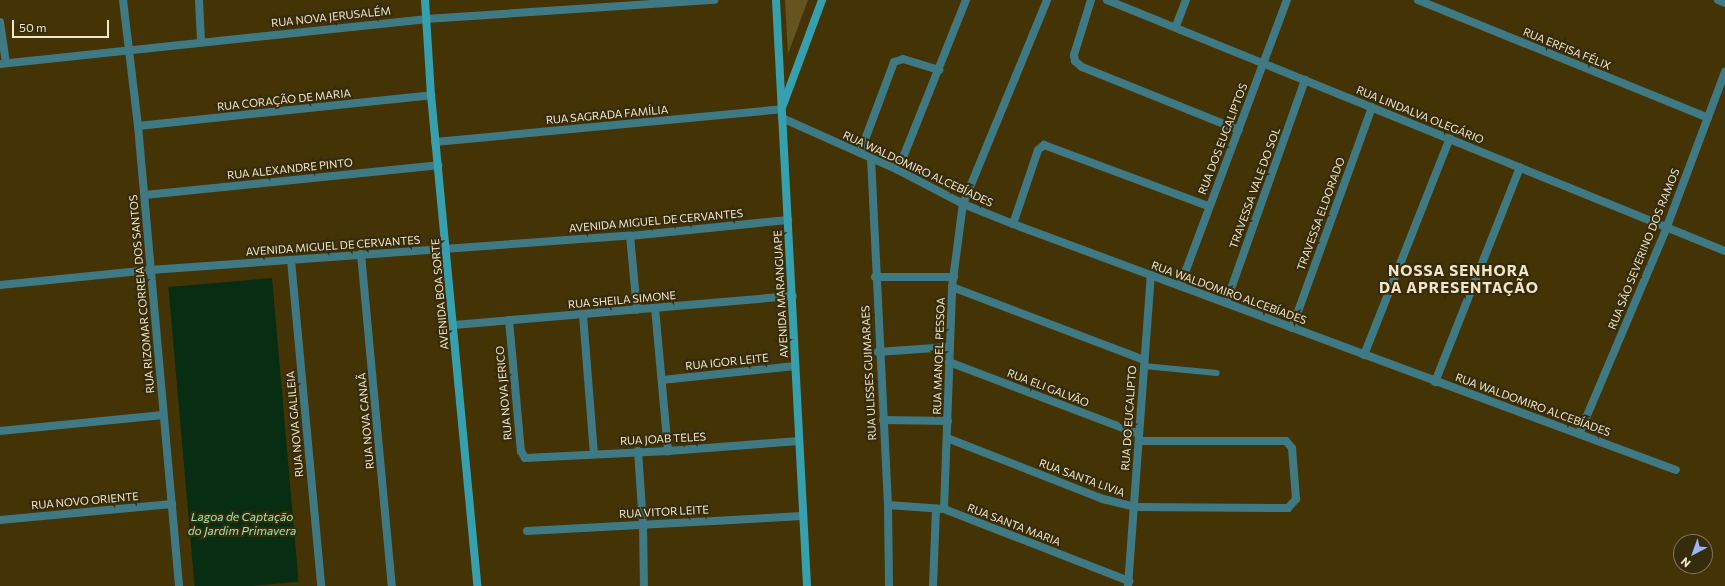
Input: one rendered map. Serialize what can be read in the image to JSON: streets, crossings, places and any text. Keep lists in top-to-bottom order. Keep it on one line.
{"streets":{"street":["RUA NOVA JERUSALÉM","RUA ERFISA FÉLIX","RUA CORAÇÃO DE MARIA","RUA SAGRADA FAMÍLIA","RUA LINDALVA OLEGÁRIO","RUA DOS EUCALIPTOS","RUA ALEXANDRE PINTO","RUA WALDOMIRO ALCEBÍADES","TRAVESSA VALE DO SOL","TRAVESSA ELDORADO","AVENIDA MIGUEL DE CERVANTES","RUA SÃO SEVERINO DOS RAMOS","RUA RIZOMAR CORREIA DOS SANTOS","AVENIDA BOA SORTE","AVENIDA MARANGUAPE","RUA SHEILA SIMONE","RUA MANOEL PESSOA","RUA IGOR LEITE","RUA ULISSES GUIMARAES","RUA ELI GALVÃO","RUA NOVA JERICO","RUA DO EUCALIPTO","RUA NOVA CANAÃ","RUA NOVA GALILEIA","RUA JOAB TELES","RUA SANTA LIVIA","RUA NOVO ORIENTE","RUA VITOR LEITE","RUA SANTA MARIA"]},"crossings":[["RUA NOVA JERUSALÉM","RUA RIZOMAR CORREIA DOS SANTOS"],["RUA NOVA JERUSALÉM","AVENIDA BOA SORTE"],["RUA ERFISA FÉLIX","RUA SÃO SEVERINO DOS RAMOS"],["RUA CORAÇÃO DE MARIA","RUA RIZOMAR CORREIA DOS SANTOS"],["RUA CORAÇÃO DE MARIA","AVENIDA BOA SORTE"],["RUA SAGRADA FAMÍLIA","AVENIDA BOA SORTE"],["RUA SAGRADA FAMÍLIA","AVENIDA MARANGUAPE"],["RUA LINDALVA OLEGÁRIO","RUA DOS EUCALIPTOS"],["RUA LINDALVA OLEGÁRIO","TRAVESSA VALE DO SOL"],["RUA LINDALVA OLEGÁRIO","TRAVESSA ELDORADO"],["RUA LINDALVA OLEGÁRIO","RUA SÃO SEVERINO DOS RAMOS"],["RUA DOS EUCALIPTOS","RUA WALDOMIRO ALCEBÍADES"],["RUA ALEXANDRE PINTO","RUA RIZOMAR CORREIA DOS SANTOS"],["RUA ALEXANDRE PINTO","AVENIDA BOA SORTE"],["RUA WALDOMIRO ALCEBÍADES","TRAVESSA VALE DO SOL"],["RUA WALDOMIRO ALCEBÍADES","TRAVESSA ELDORADO"],["RUA WALDOMIRO ALCEBÍADES","RUA SÃO SEVERINO DOS RAMOS"],["RUA WALDOMIRO ALCEBÍADES","AVENIDA MARANGUAPE"],["RUA WALDOMIRO ALCEBÍADES","RUA MANOEL PESSOA"],["RUA WALDOMIRO ALCEBÍADES","RUA ULISSES GUIMARAES"],["RUA WALDOMIRO ALCEBÍADES","RUA DO EUCALIPTO"],["AVENIDA MIGUEL DE CERVANTES","RUA RIZOMAR CORREIA DOS SANTOS"],["AVENIDA MIGUEL DE CERVANTES","AVENIDA BOA SORTE"],["AVENIDA MIGUEL DE CERVANTES","AVENIDA MARANGUAPE"],["AVENIDA MIGUEL DE CERVANTES","RUA NOVA CANAÃ"],["AVENIDA MIGUEL DE CERVANTES","RUA NOVA GALILEIA"],["RUA RIZOMAR CORREIA DOS SANTOS","RUA NOVO ORIENTE"],["AVENIDA BOA SORTE","RUA SHEILA SIMONE"],["AVENIDA MARANGUAPE","RUA SHEILA SIMONE"],["AVENIDA MARANGUAPE","RUA IGOR LEITE"],["AVENIDA MARANGUAPE","RUA JOAB TELES"],["AVENIDA MARANGUAPE","RUA VITOR LEITE"],["RUA SHEILA SIMONE","RUA NOVA JERICO"],["RUA MANOEL PESSOA","RUA ELI GALVÃO"],["RUA MANOEL PESSOA","RUA SANTA LIVIA"],["RUA MANOEL PESSOA","RUA SANTA MARIA"],["RUA ULISSES GUIMARAES","RUA SANTA MARIA"],["RUA ELI GALVÃO","RUA DO EUCALIPTO"],["RUA ELI GALVÃO","RUA SANTA LIVIA"],["RUA NOVA JERICO","RUA JOAB TELES"],["RUA DO EUCALIPTO","RUA SANTA LIVIA"],["RUA DO EUCALIPTO","RUA SANTA MARIA"]],"districts":["NOSSA SENHORA DA APRESENTAÇÃO"],"water":["Lagoa de Captação do Jardim Primavera"],"scale_bar":"50 m","north":"bottom left"}
